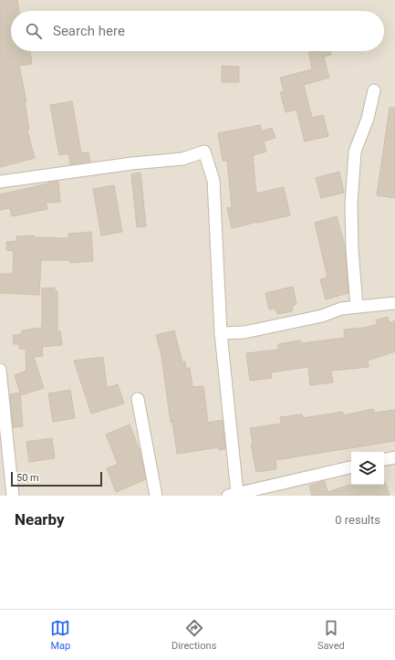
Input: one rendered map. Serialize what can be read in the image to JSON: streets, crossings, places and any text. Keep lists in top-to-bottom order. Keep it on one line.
{"scale_bar":"50 m","page":{"search":"Search here","scale":"50 m","heading":["Nearby","0 results"],"nav":["Map","Directions","Saved"]}}
